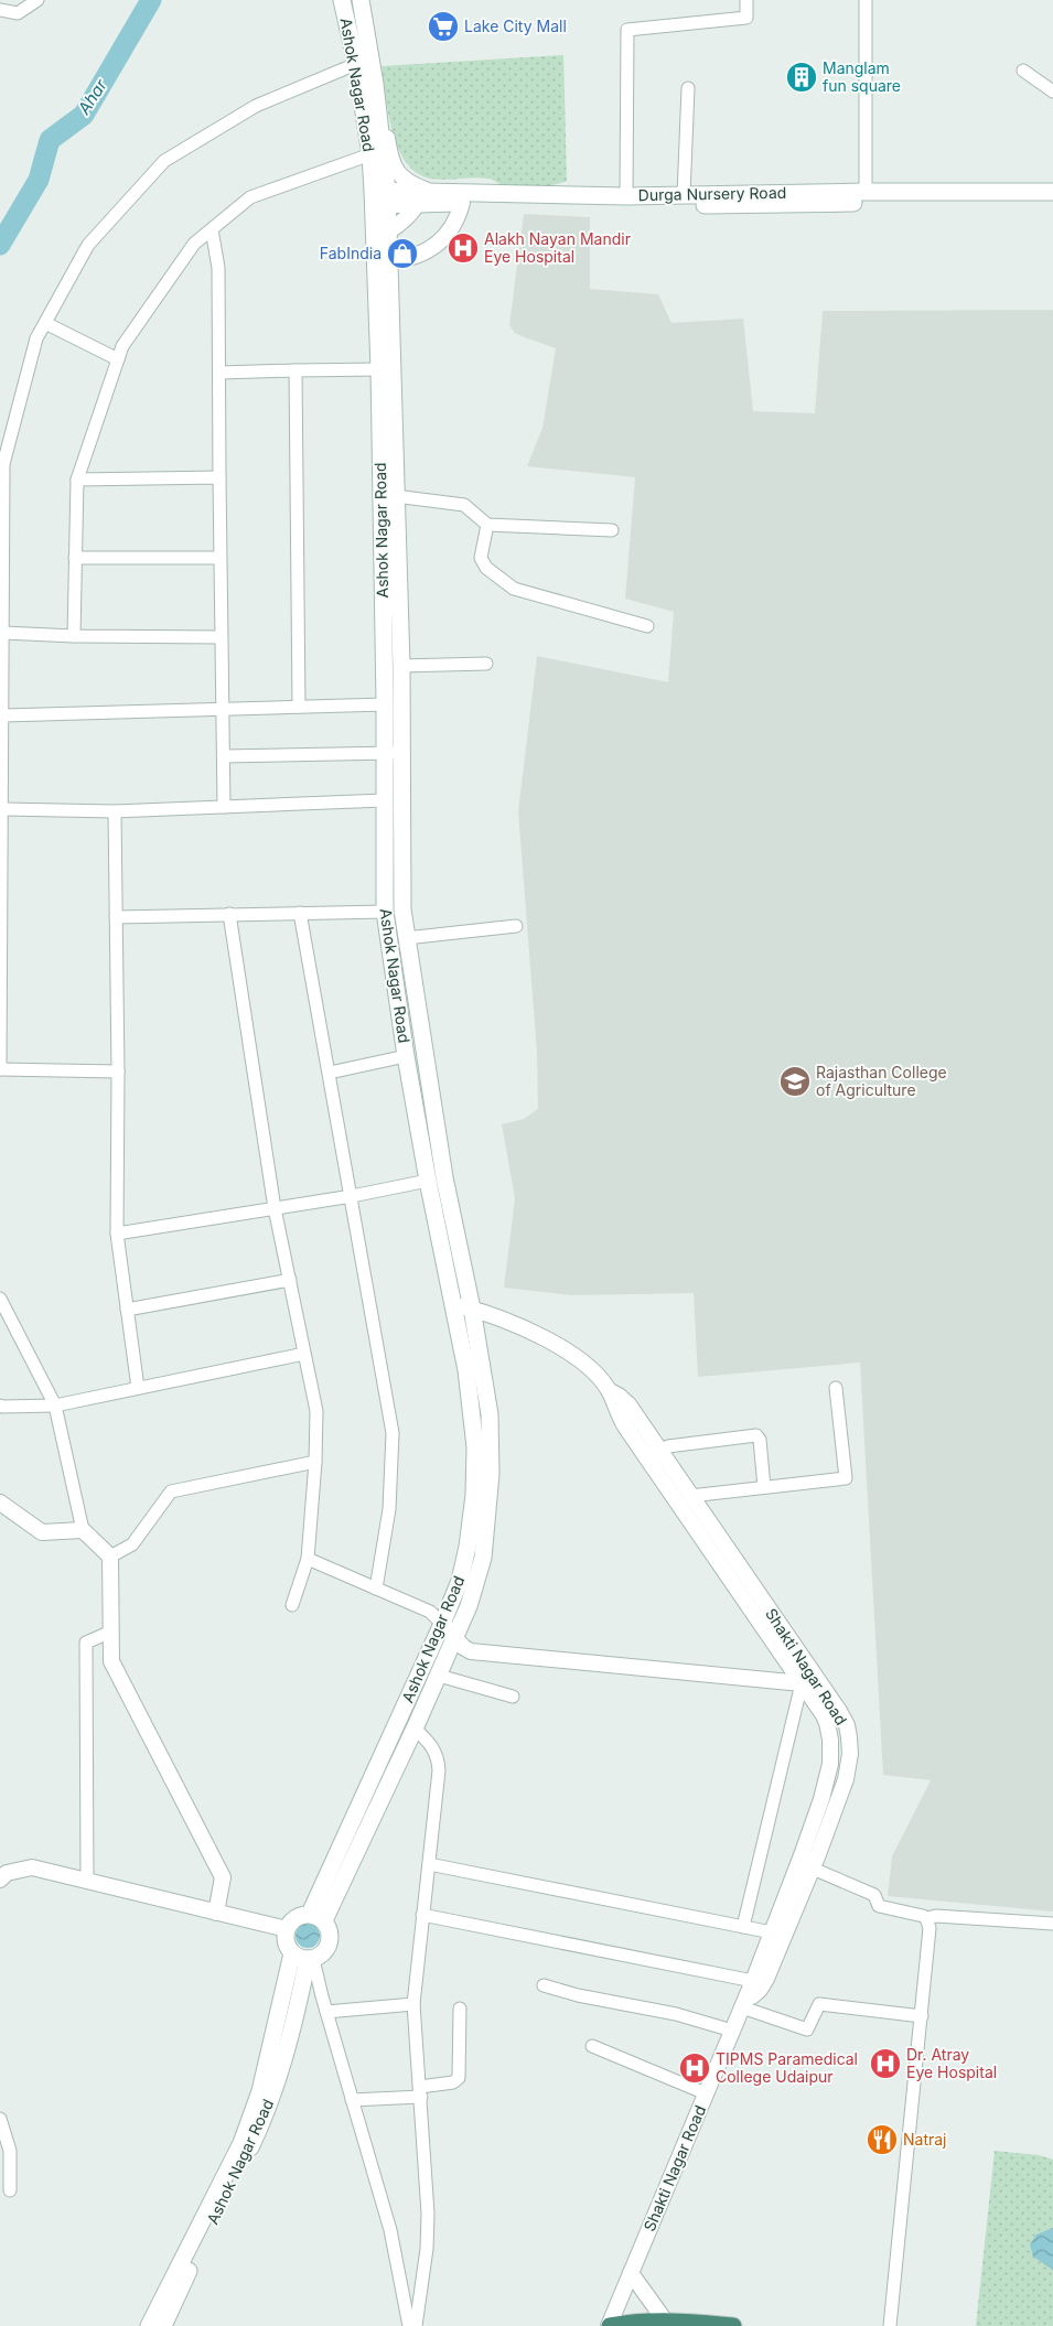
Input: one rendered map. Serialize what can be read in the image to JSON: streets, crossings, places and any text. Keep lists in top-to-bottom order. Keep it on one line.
{"streets":{"main road":["Ashok Nagar Road","Durga Nursery Road"],"street":["Shakti Nagar Road"]},"crossings":[["Ashok Nagar Road","Durga Nursery Road"],["Ashok Nagar Road","Shakti Nagar Road"]],"water":["Ahar"],"places":{"supermarket":["Lake City Mall"],"building":["Manglam fun square"],"hospital":["Alakh Nayan Mandir Eye Hospital","Dr. Atray Eye Hospital","TIPMS Paramedical College Udaipur"],"shop":["FabIndia"],"school or university":["Rajasthan College of Agriculture"],"restaurant":["Natraj"]}}
